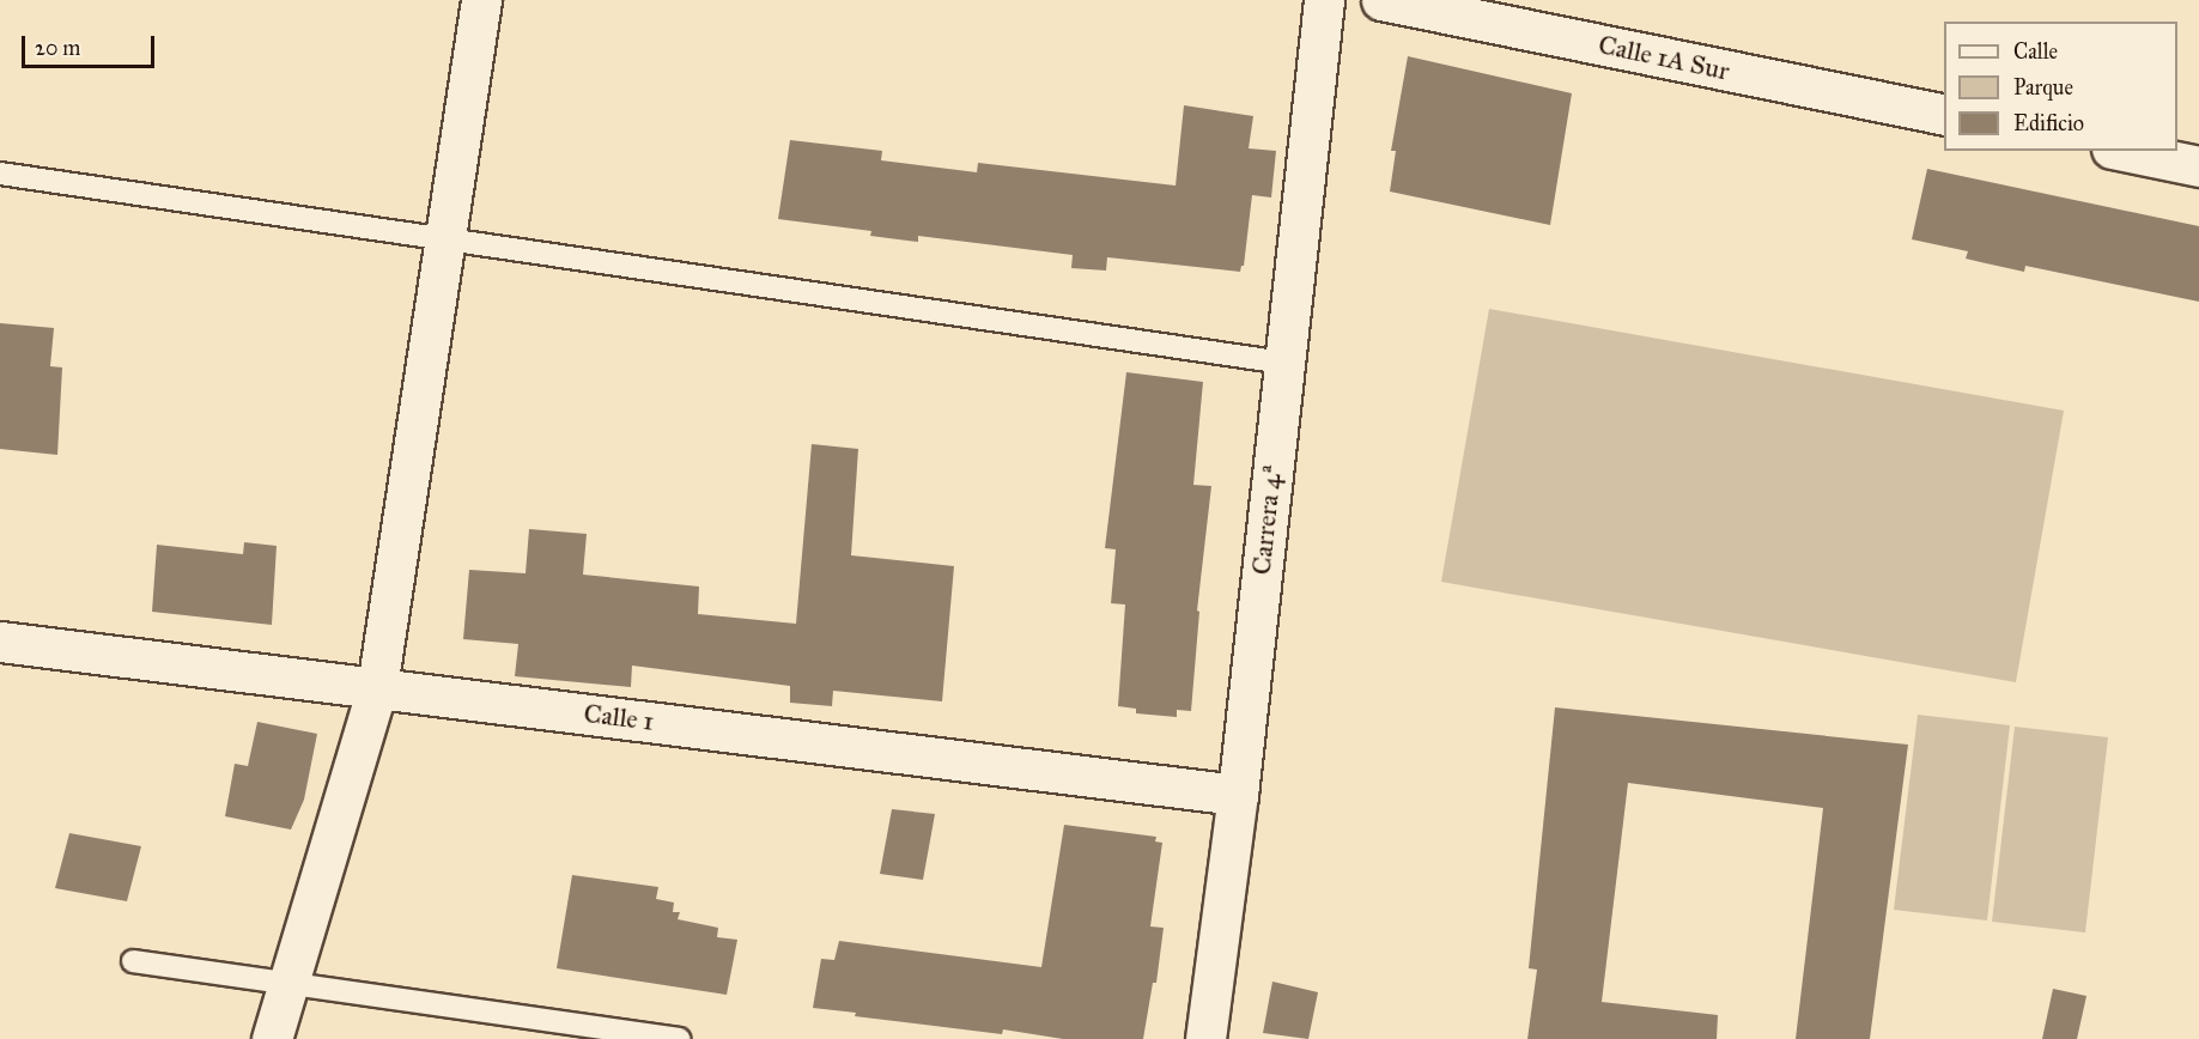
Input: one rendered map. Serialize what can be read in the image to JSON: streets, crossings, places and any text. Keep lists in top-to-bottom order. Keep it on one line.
{"streets":{"street":["Calle 1A Sur","Carrera 4ª","Calle 1"]},"crossings":[["Carrera 4ª","Calle 1"]],"legend":["Calle","Parque","Edificio"],"scale_bar":"20 m"}
